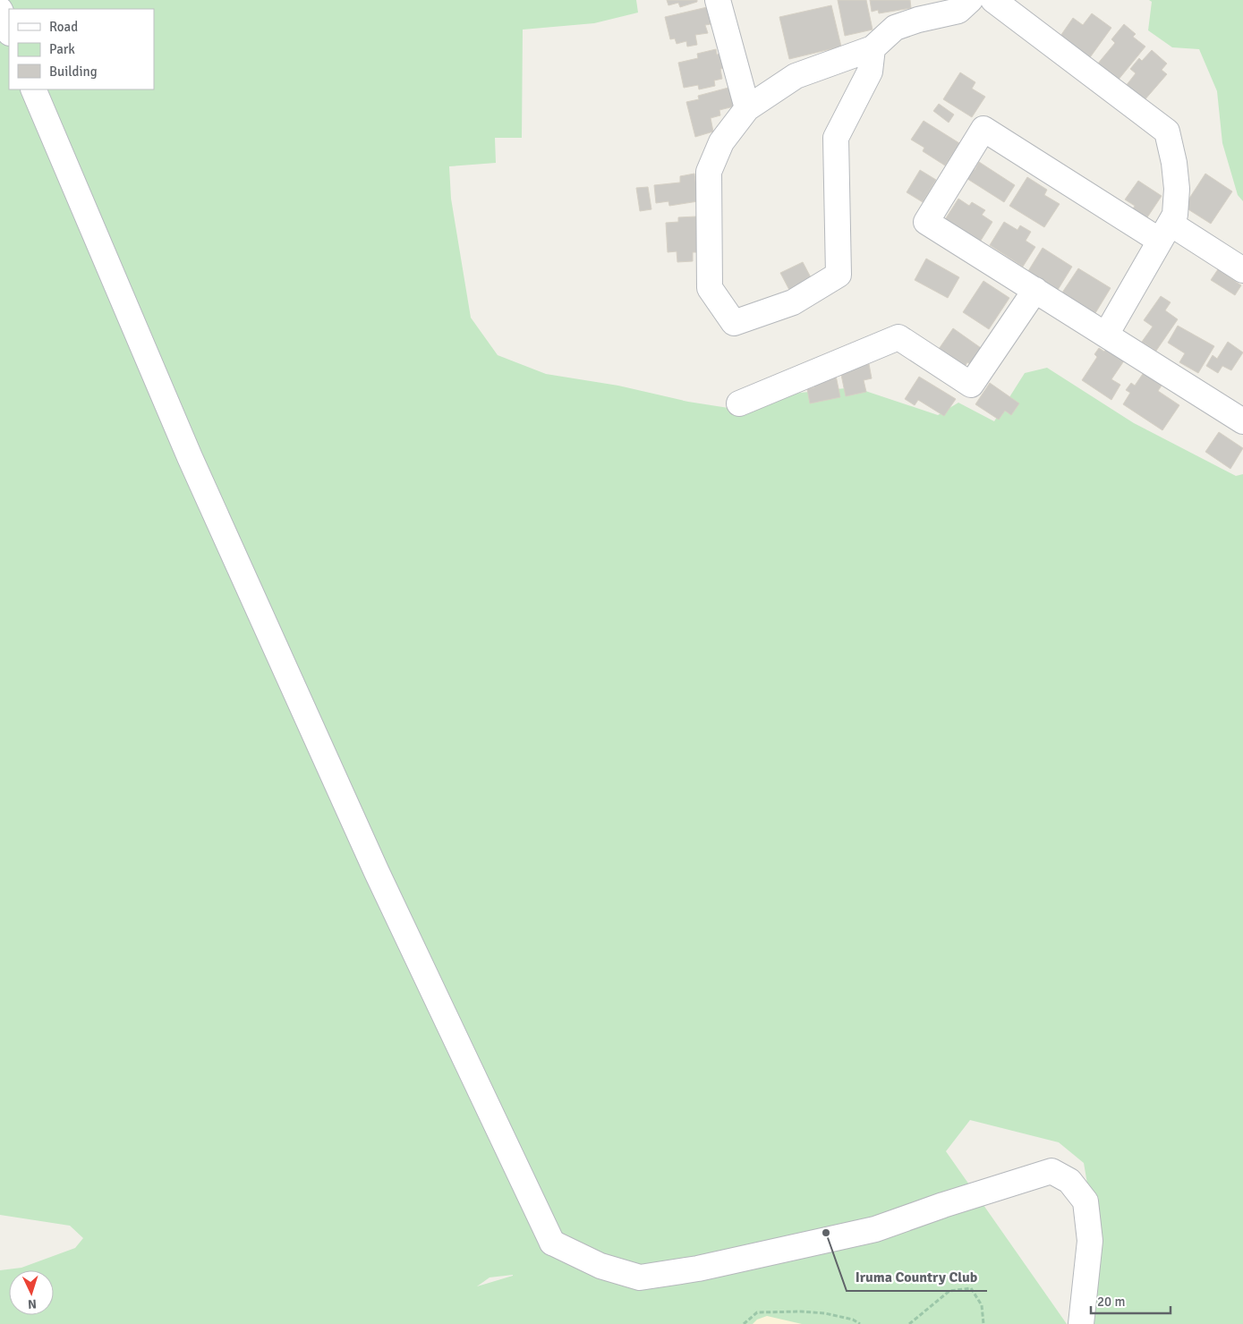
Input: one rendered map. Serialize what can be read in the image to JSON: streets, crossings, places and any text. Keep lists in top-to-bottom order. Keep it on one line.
{"places":["Iruma Country Club"],"legend":["Road","Park","Building"],"scale_bar":"20 m","north":"bottom"}
